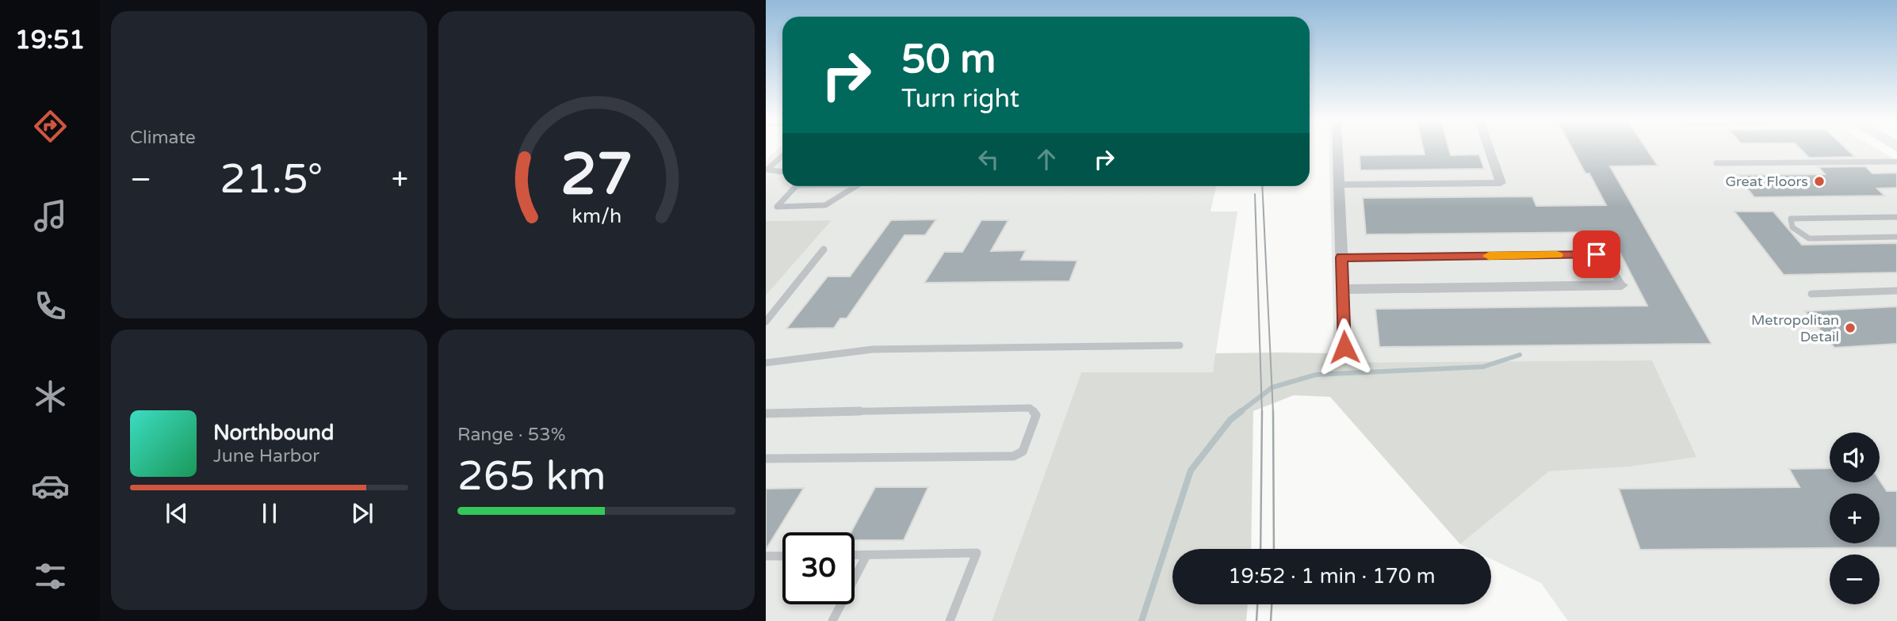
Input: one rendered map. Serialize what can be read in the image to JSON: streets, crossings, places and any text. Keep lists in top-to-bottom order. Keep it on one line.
{"places":["Great Floors","Metropolitan Detail"],"page":{"tabs":"19:51","tile":["Climate",["Range · 53%","265 km"]],"turn":["50 m","Turn right"],"heat":["−","21.5°","+"],"song":["Northbound","June Harbor"],"map_buttons":["+","−"],"limit":"30","trip":"19:52 · 1 min · 170 m","gauge":["27","km/h"]}}
